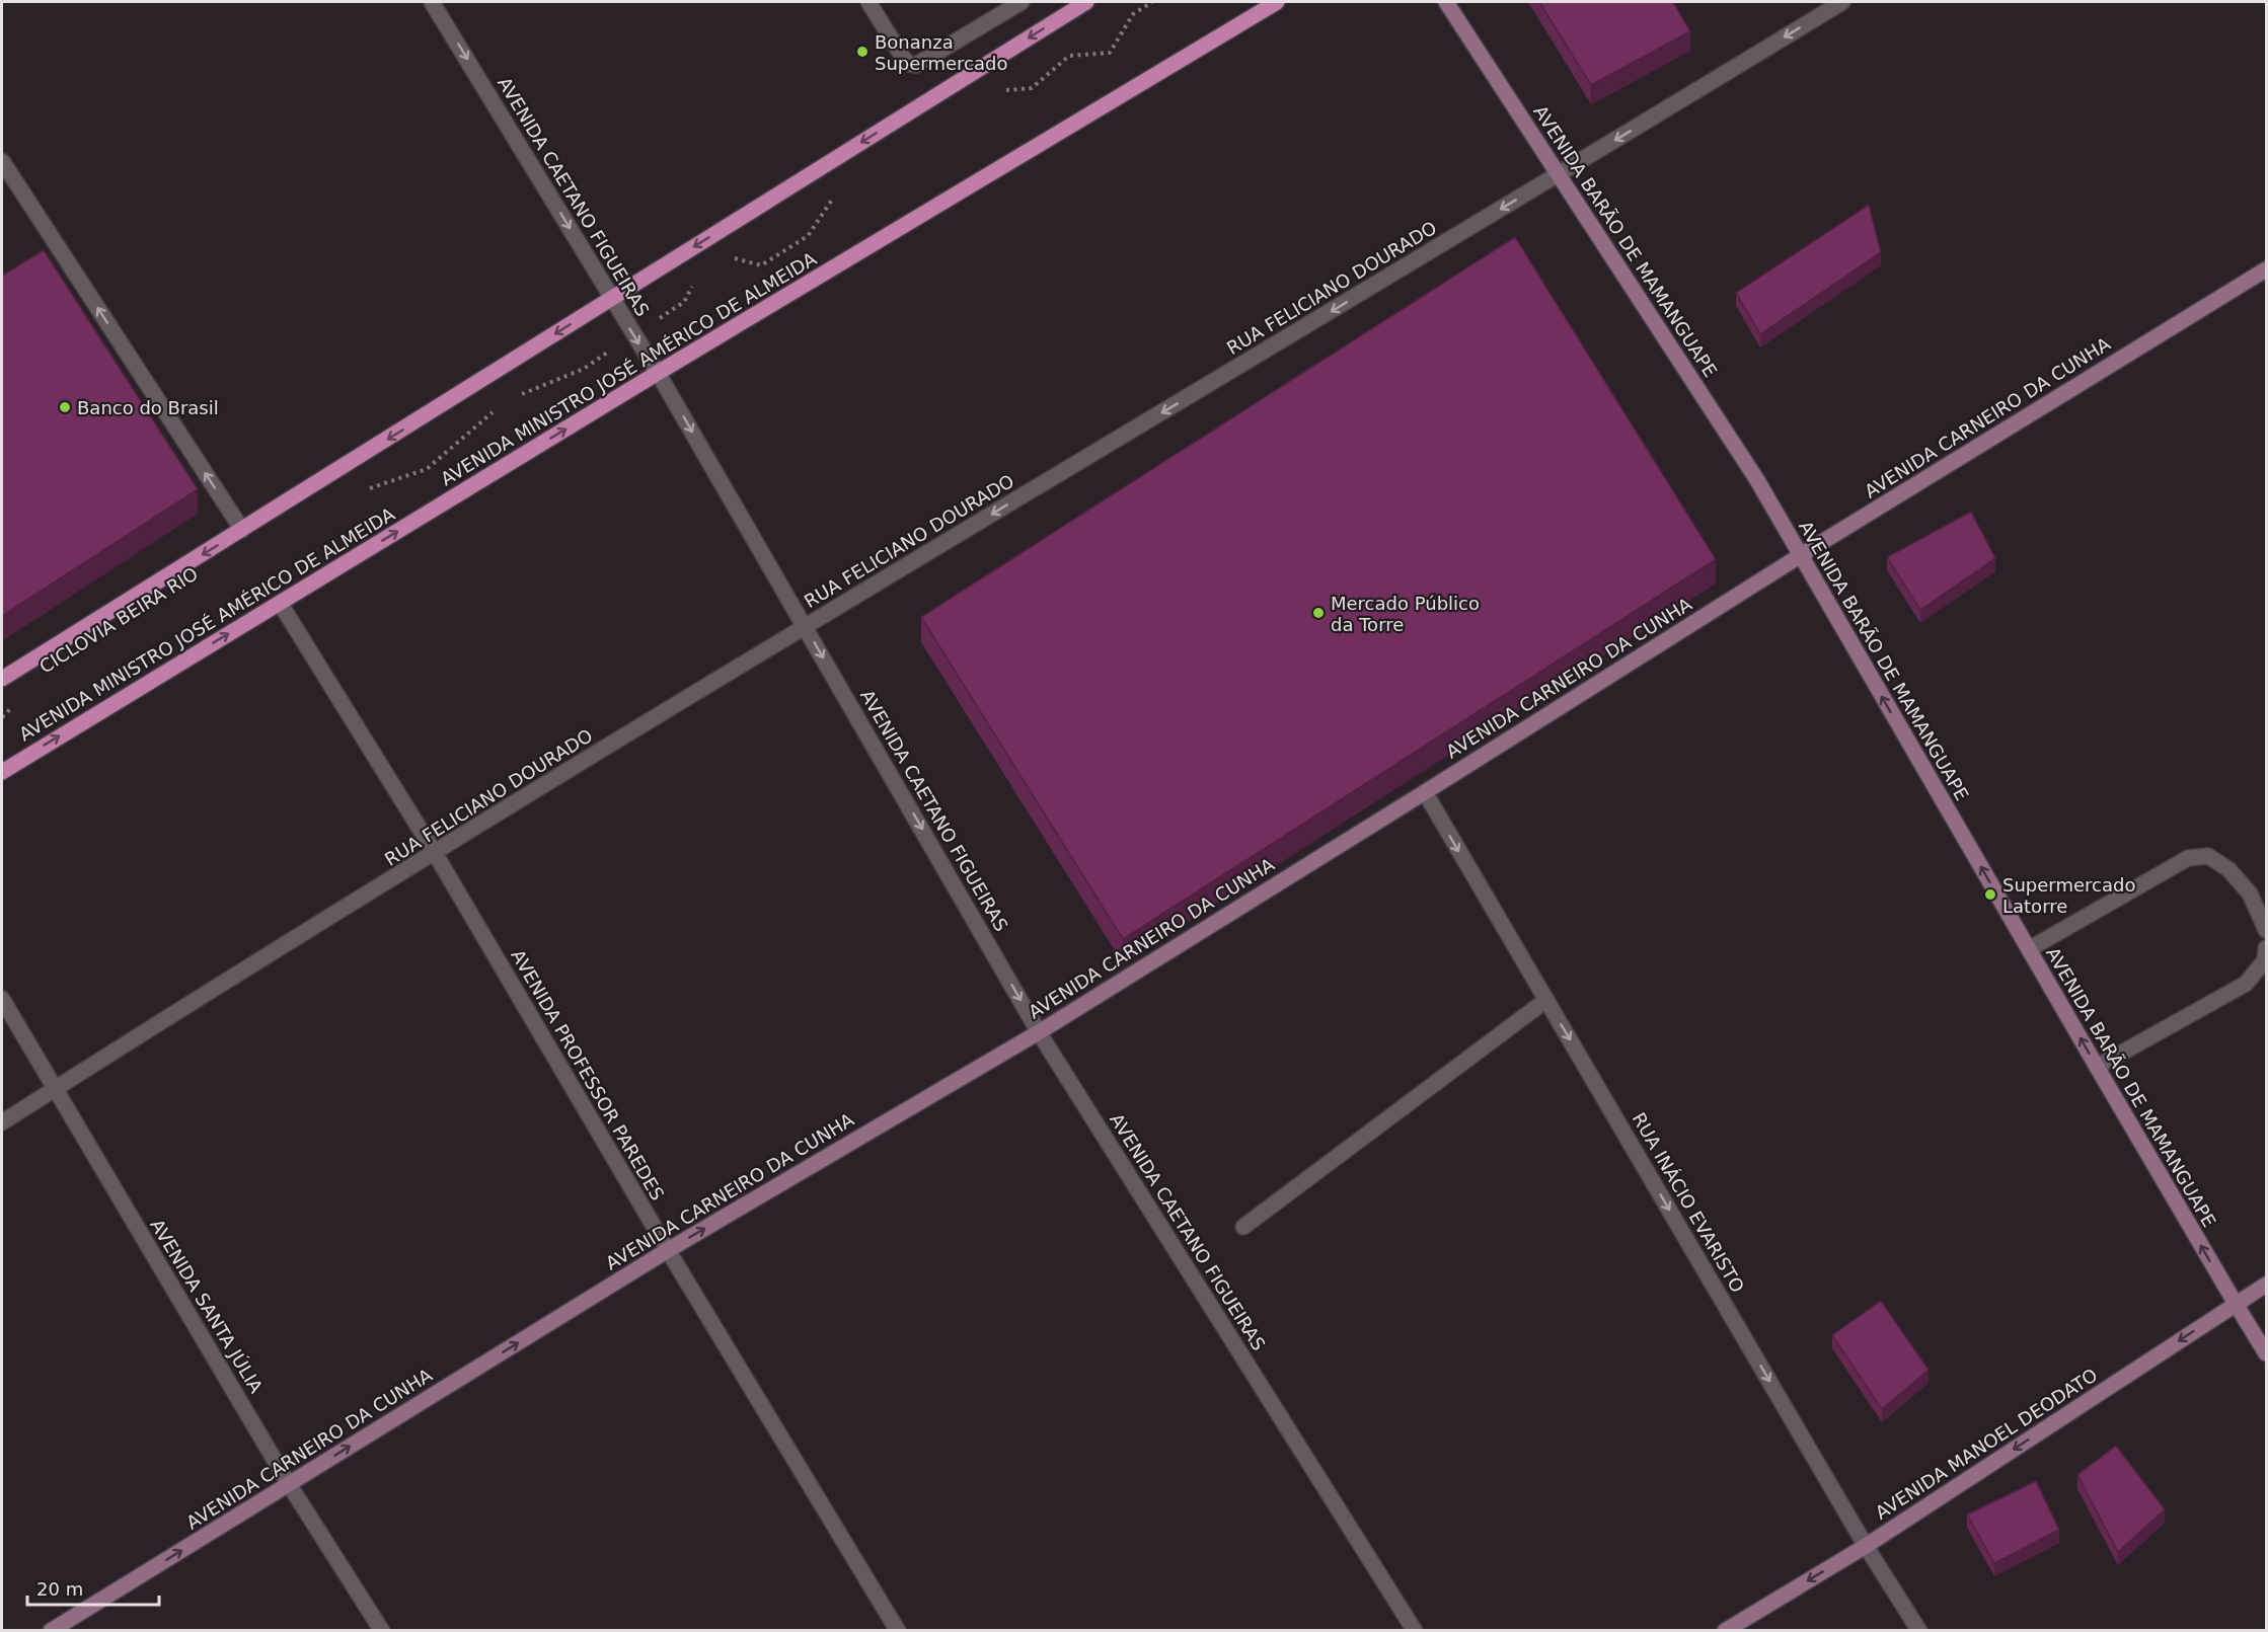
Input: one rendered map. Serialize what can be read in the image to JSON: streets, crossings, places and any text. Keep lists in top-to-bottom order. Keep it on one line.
{"streets":{"main road":["AVENIDA MINISTRO JOSÉ AMÉRICO DE ALMEIDA"],"street":["AVENIDA CAETANO FIGUEIRAS","AVENIDA BARÃO DE MAMANGUAPE","RUA FELICIANO DOURADO","AVENIDA CARNEIRO DA CUNHA","AVENIDA PROFESSOR PAREDES","RUA INÁCIO EVARISTO","AVENIDA SANTA JÚLIA","AVENIDA MANOEL DEODATO"]},"crossings":[["AVENIDA CAETANO FIGUEIRAS","RUA FELICIANO DOURADO"],["AVENIDA CAETANO FIGUEIRAS","AVENIDA MINISTRO JOSÉ AMÉRICO DE ALMEIDA"],["AVENIDA CAETANO FIGUEIRAS","AVENIDA CARNEIRO DA CUNHA"],["AVENIDA BARÃO DE MAMANGUAPE","RUA FELICIANO DOURADO"],["AVENIDA BARÃO DE MAMANGUAPE","AVENIDA CARNEIRO DA CUNHA"],["AVENIDA BARÃO DE MAMANGUAPE","AVENIDA MANOEL DEODATO"],["RUA FELICIANO DOURADO","AVENIDA PROFESSOR PAREDES"],["RUA FELICIANO DOURADO","AVENIDA SANTA JÚLIA"],["AVENIDA MINISTRO JOSÉ AMÉRICO DE ALMEIDA","AVENIDA PROFESSOR PAREDES"],["AVENIDA CARNEIRO DA CUNHA","AVENIDA PROFESSOR PAREDES"],["AVENIDA CARNEIRO DA CUNHA","RUA INÁCIO EVARISTO"],["AVENIDA CARNEIRO DA CUNHA","AVENIDA SANTA JÚLIA"],["RUA INÁCIO EVARISTO","AVENIDA MANOEL DEODATO"]],"one_way":["AVENIDA CAETANO FIGUEIRAS","AVENIDA BARÃO DE MAMANGUAPE","RUA FELICIANO DOURADO","AVENIDA CARNEIRO DA CUNHA","RUA INÁCIO EVARISTO","AVENIDA MANOEL DEODATO"],"places":["Bonanza Supermercado","Banco do Brasil","Mercado Público da Torre","Supermercado Latorre"],"scale_bar":"20 m"}
